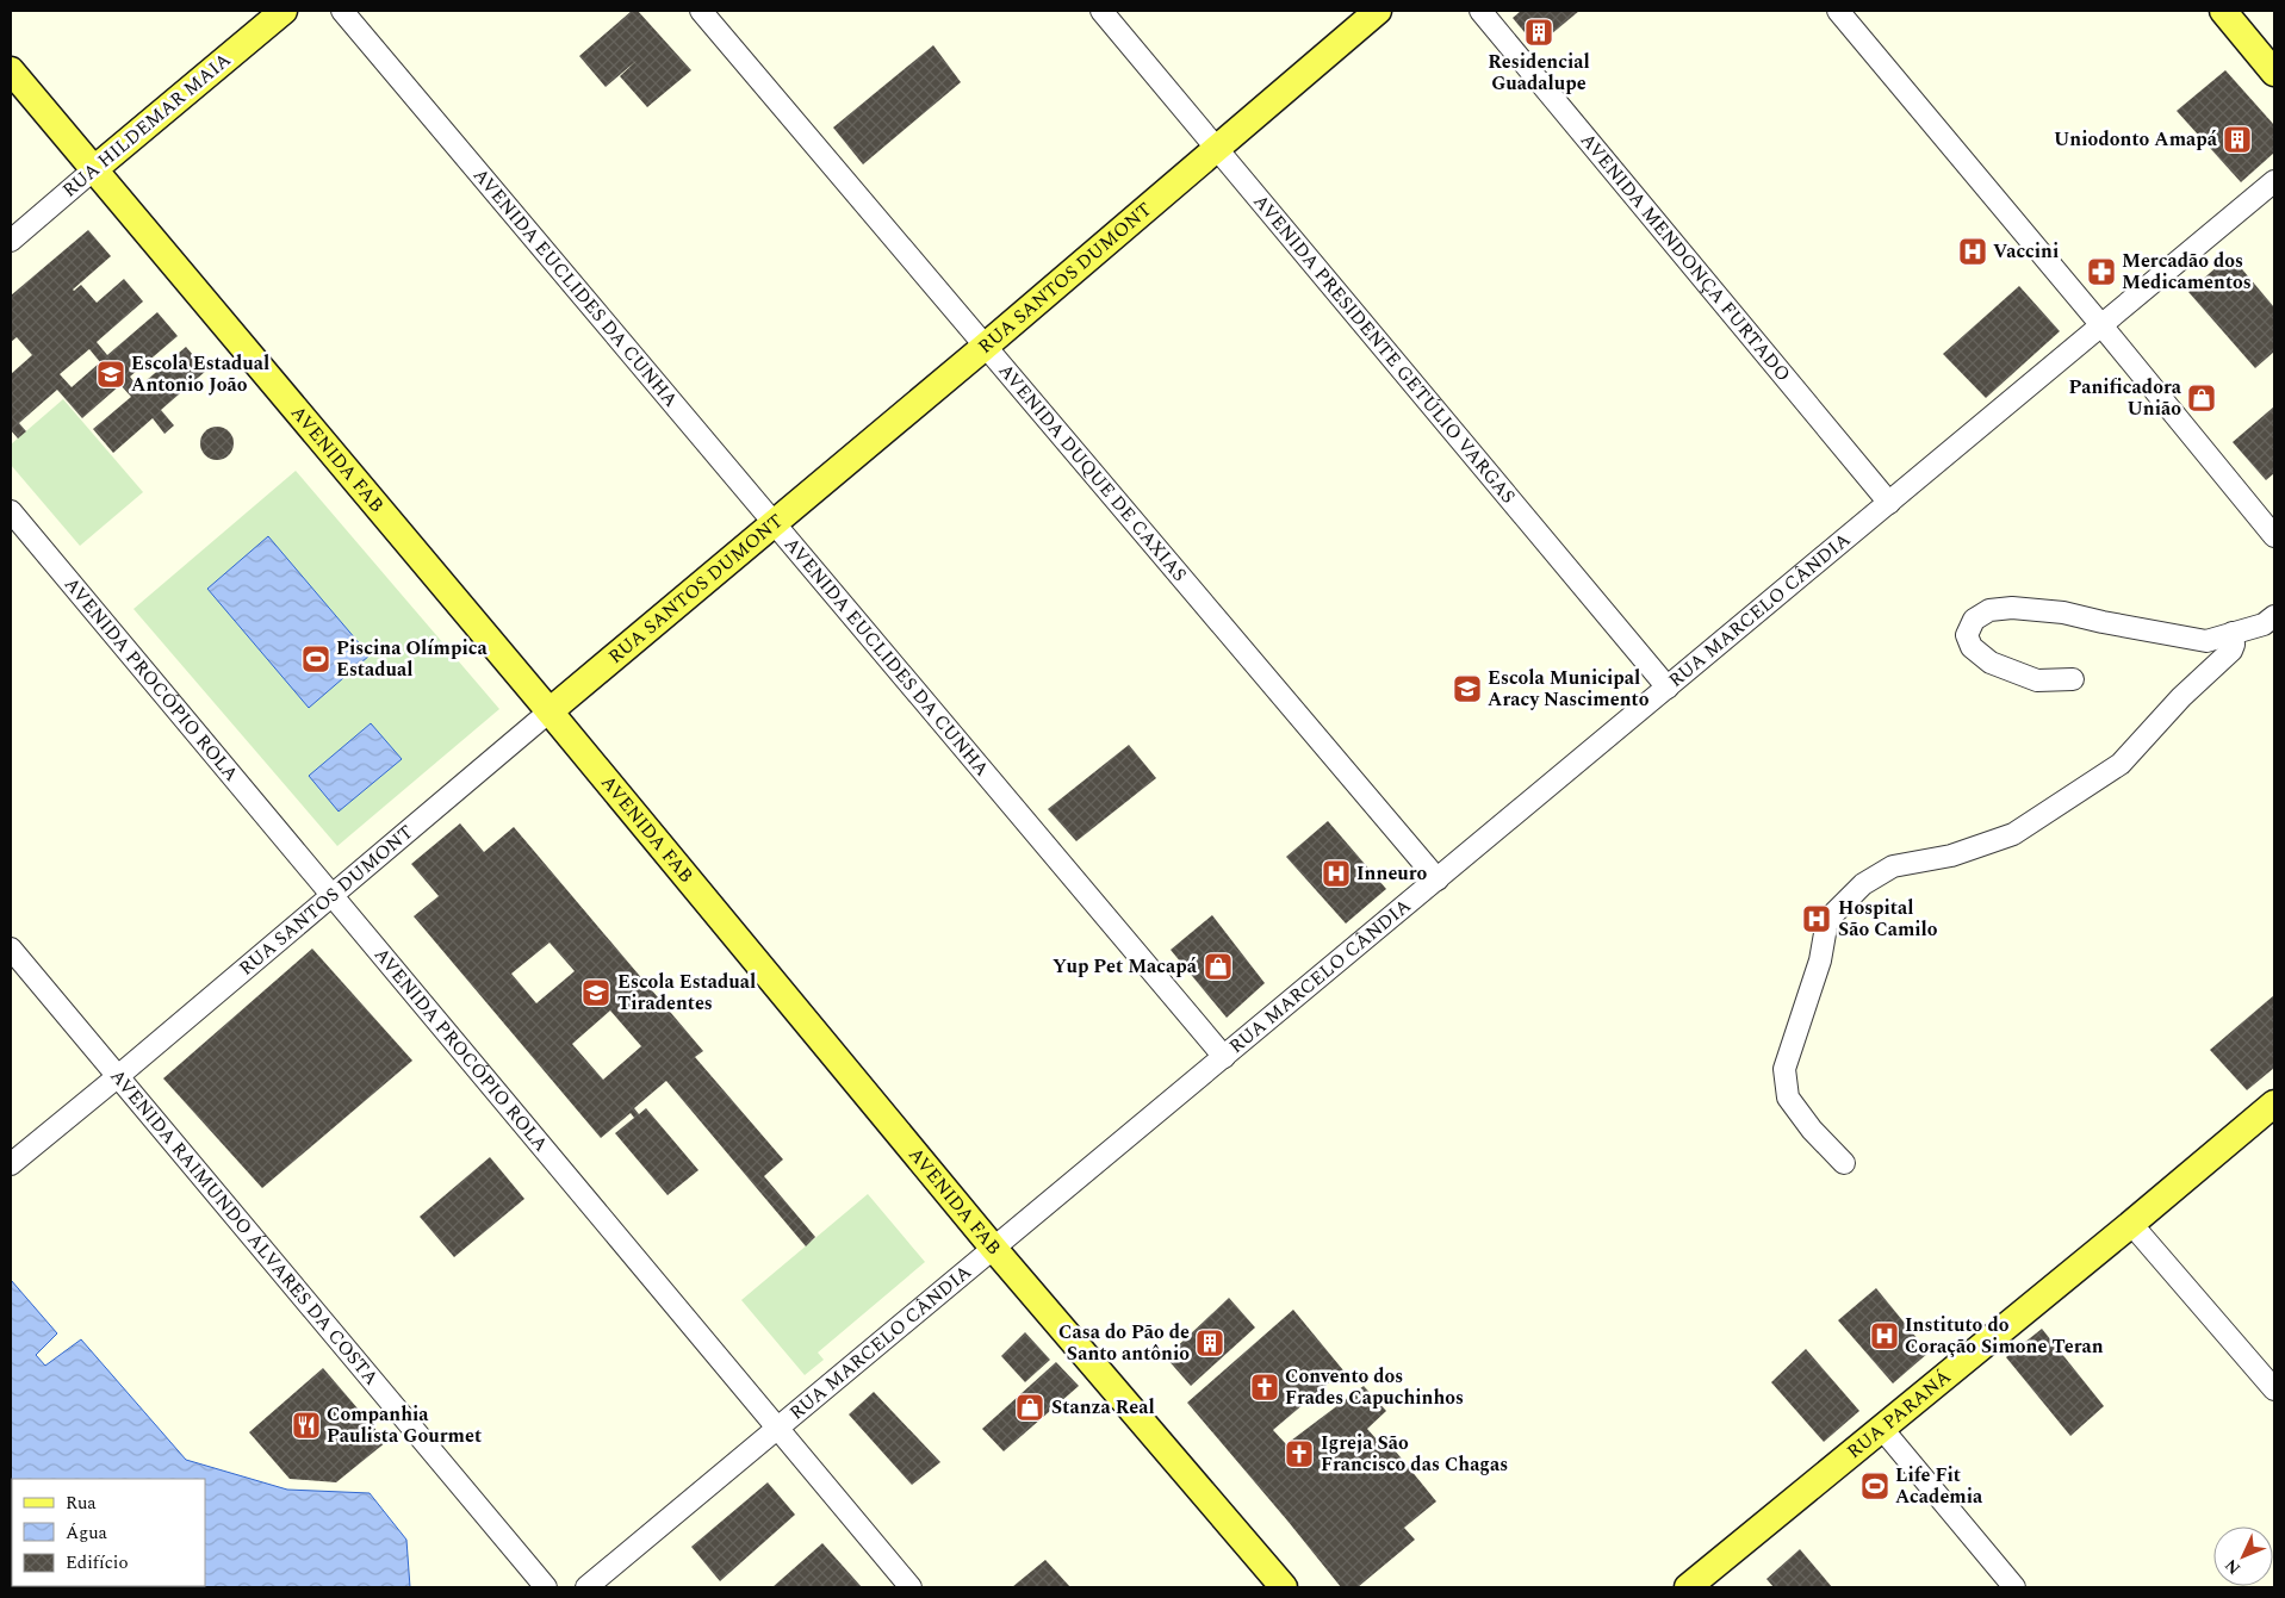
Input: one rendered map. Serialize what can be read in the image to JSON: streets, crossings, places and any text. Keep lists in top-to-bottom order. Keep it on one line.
{"streets":{"main road":["RUA HILDEMAR MAIA","RUA SANTOS DUMONT","AVENIDA FAB","RUA PARANÁ"],"street":["AVENIDA MENDONÇA FURTADO","AVENIDA EUCLIDES DA CUNHA","AVENIDA PRESIDENTE GETÚLIO VARGAS","AVENIDA DUQUE DE CAXIAS","RUA MARCELO CÂNDIA","AVENIDA PROCÓPIO ROLA","AVENIDA RAIMUNDO ÁLVARES DA COSTA"]},"crossings":[["RUA HILDEMAR MAIA","AVENIDA FAB"],["AVENIDA MENDONÇA FURTADO","RUA MARCELO CÂNDIA"],["RUA SANTOS DUMONT","AVENIDA EUCLIDES DA CUNHA"],["RUA SANTOS DUMONT","AVENIDA PRESIDENTE GETÚLIO VARGAS"],["RUA SANTOS DUMONT","AVENIDA FAB"],["RUA SANTOS DUMONT","AVENIDA DUQUE DE CAXIAS"],["RUA SANTOS DUMONT","AVENIDA PROCÓPIO ROLA"],["RUA SANTOS DUMONT","AVENIDA RAIMUNDO ÁLVARES DA COSTA"],["AVENIDA EUCLIDES DA CUNHA","RUA MARCELO CÂNDIA"],["AVENIDA PRESIDENTE GETÚLIO VARGAS","RUA MARCELO CÂNDIA"],["AVENIDA FAB","RUA MARCELO CÂNDIA"],["AVENIDA DUQUE DE CAXIAS","RUA MARCELO CÂNDIA"],["RUA MARCELO CÂNDIA","AVENIDA PROCÓPIO ROLA"]],"places":{"building":["Residencial Guadalupe","Uniodonto Amapá","Casa do Pão de Santo antônio"],"hospital":["Vaccini","Inneuro","Hospital São Camilo","Instituto do Coração Simone Teran"],"pharmacy":["Mercadão dos Medicamentos"],"school or university":["Escola Estadual Antonio João","Escola Municipal Aracy Nascimento","Escola Estadual Tiradentes"],"shop":["Panificadora União","Yup Pet Macapá","Stanza Real"],"sports":["Piscina Olímpica Estadual","Life Fit Academia"],"church":["Convento dos Frades Capuchinhos","Igreja São Francisco das Chagas"],"restaurant":["Companhia Paulista Gourmet"]},"legend":["Rua","Água","Edifício"],"north":"bottom left"}
